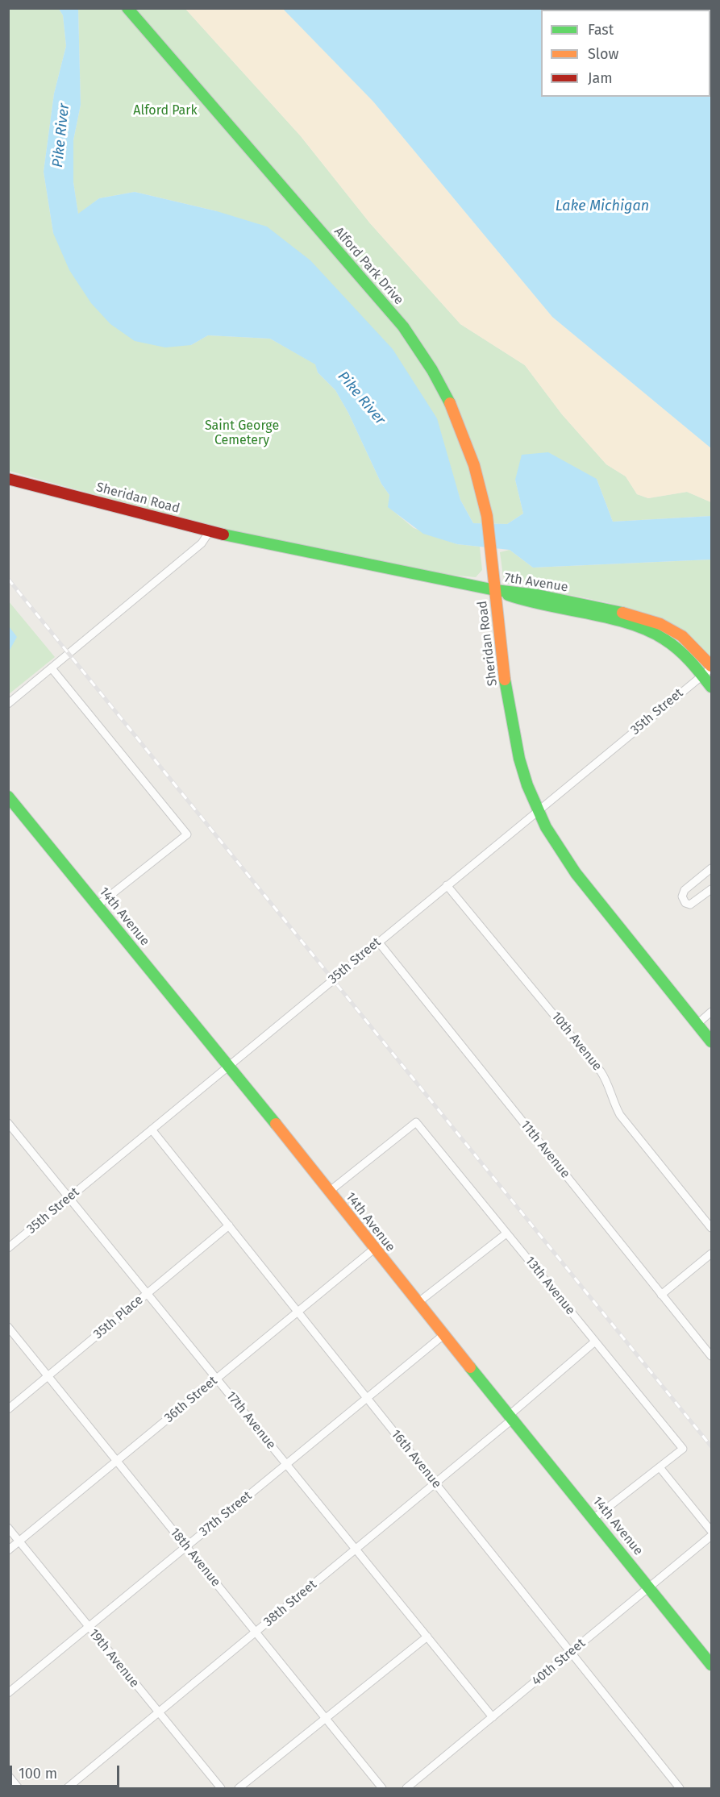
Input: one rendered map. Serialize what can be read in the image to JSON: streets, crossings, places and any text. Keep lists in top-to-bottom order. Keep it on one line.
{"streets":{"street":["Alford Park Drive","Sheridan Road","7th Avenue","35th Street","14th Avenue","10th Avenue","11th Avenue","13th Avenue","35th Place","36th Street","17th Avenue","16th Avenue","37th Street","18th Avenue","38th Street","19th Avenue","40th Street"]},"crossings":[["Alford Park Drive","Sheridan Road"],["Alford Park Drive","7th Avenue"],["Sheridan Road","7th Avenue"],["Sheridan Road","35th Street"],["7th Avenue","35th Street"],["35th Street","14th Avenue"],["35th Street","10th Avenue"],["35th Street","11th Avenue"],["35th Street","17th Avenue"],["35th Street","16th Avenue"],["14th Avenue","13th Avenue"],["14th Avenue","36th Street"],["14th Avenue","37th Street"],["14th Avenue","38th Street"],["14th Avenue","40th Street"],["13th Avenue","38th Street"],["35th Place","17th Avenue"],["35th Place","16th Avenue"],["35th Place","18th Avenue"],["36th Street","17th Avenue"],["36th Street","16th Avenue"],["36th Street","18th Avenue"],["36th Street","19th Avenue"],["17th Avenue","37th Street"],["17th Avenue","38th Street"],["17th Avenue","40th Street"],["16th Avenue","37th Street"],["16th Avenue","38th Street"],["16th Avenue","40th Street"],["37th Street","18th Avenue"],["37th Street","19th Avenue"],["18th Avenue","38th Street"],["38th Street","19th Avenue"]],"water":["Pike River","Lake Michigan"],"parks":["Alford Park","Saint George Cemetery"],"legend":["Fast","Slow","Jam"],"scale_bar":"100 m"}
